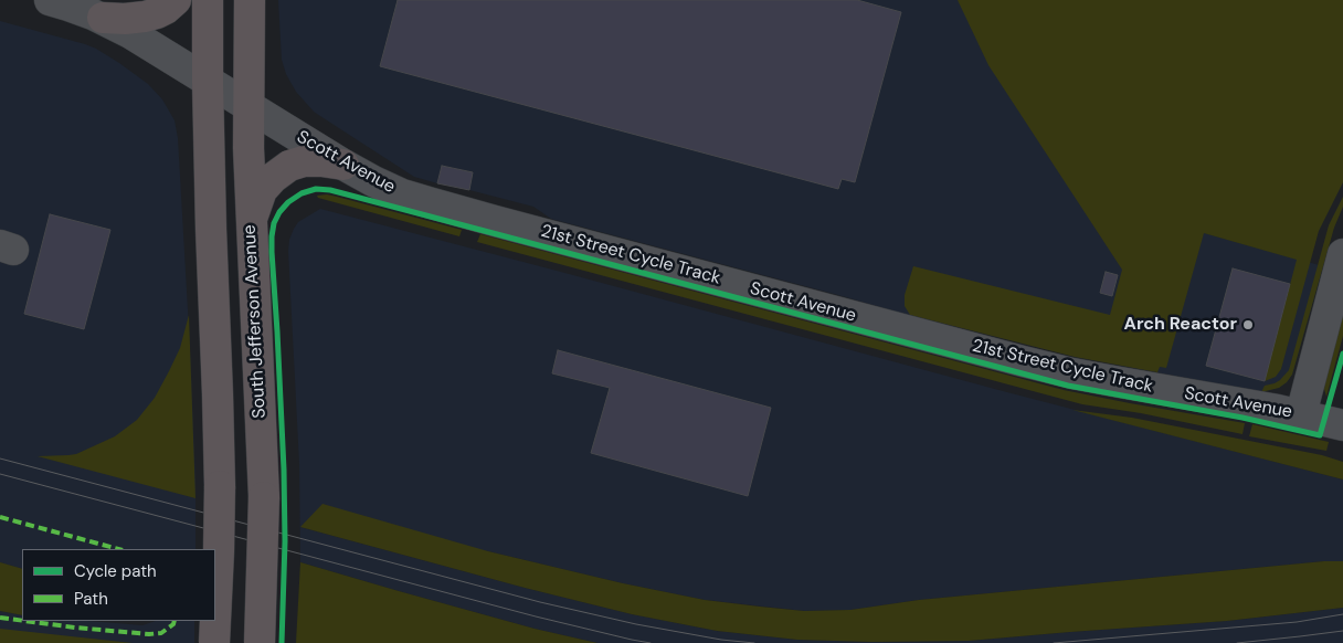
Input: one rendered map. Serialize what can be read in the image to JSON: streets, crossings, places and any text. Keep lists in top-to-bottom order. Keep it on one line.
{"streets":{"main road":["South Jefferson Avenue"],"street":["Scott Avenue"],"cycle path":["21st Street Cycle Track"]},"crossings":[["Scott Avenue","South Jefferson Avenue"]],"places":["Arch Reactor"],"legend":["Cycle path","Path"]}
